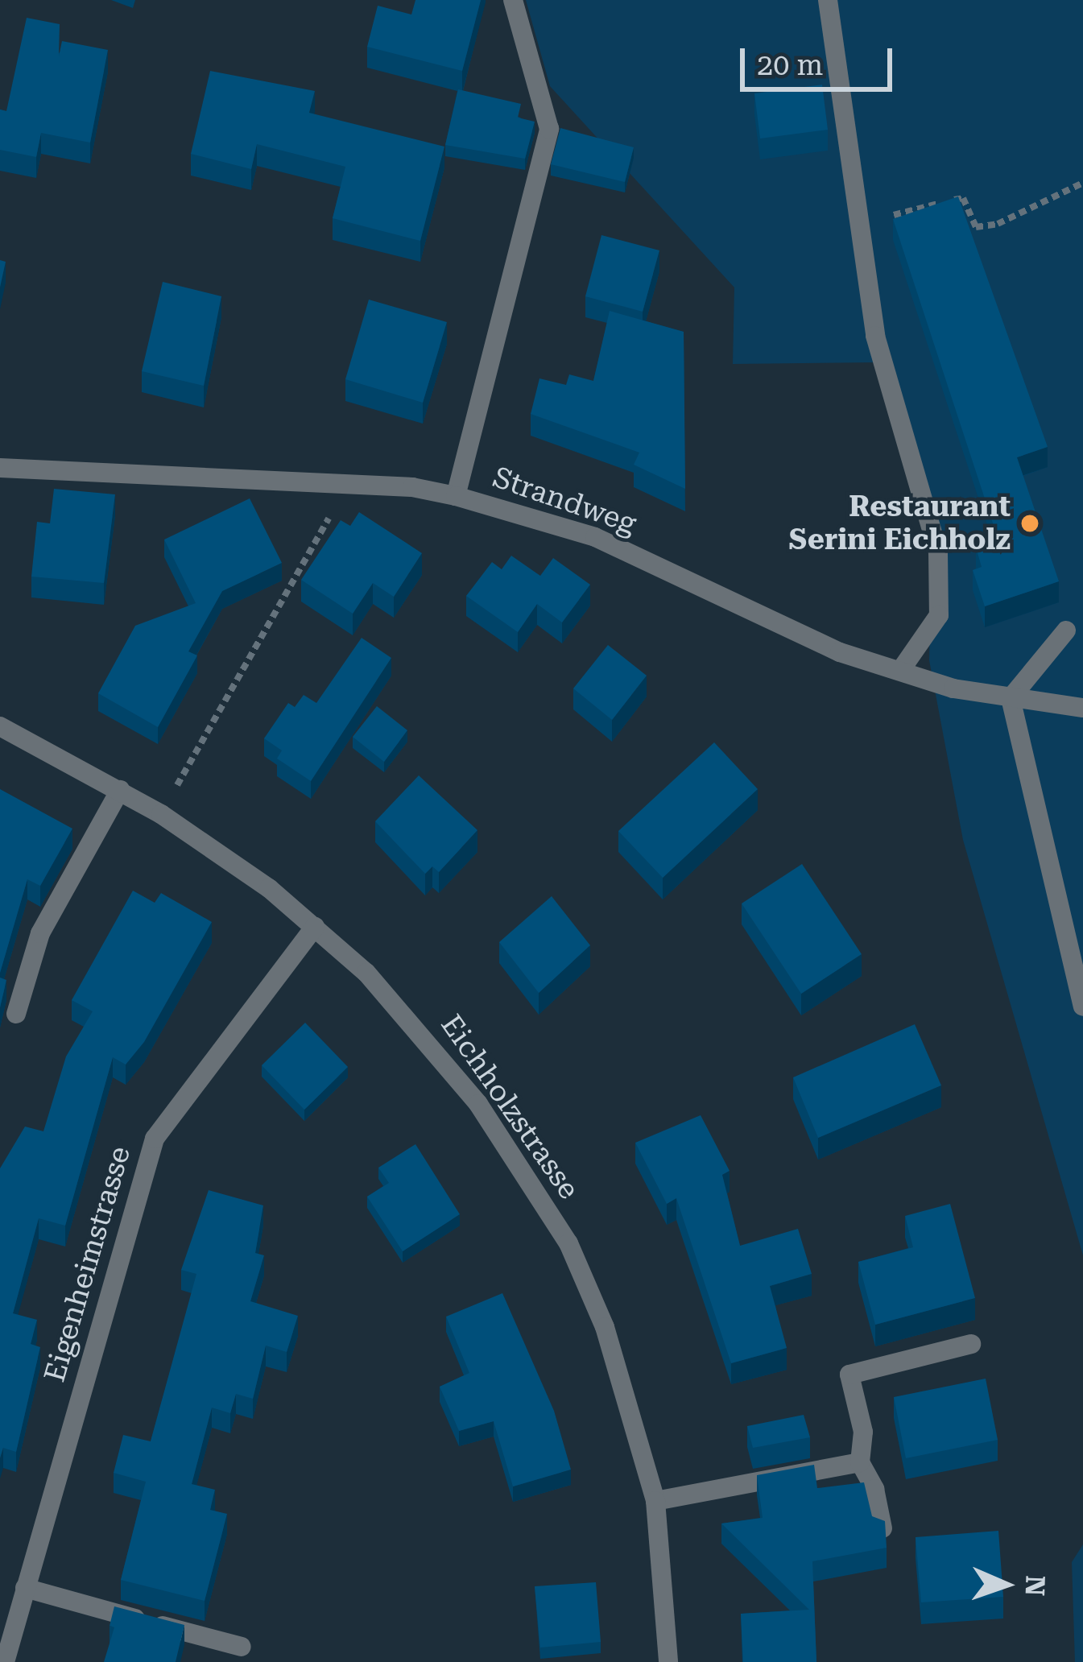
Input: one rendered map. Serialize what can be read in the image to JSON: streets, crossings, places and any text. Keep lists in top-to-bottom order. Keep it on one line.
{"streets":{"street":["Strandweg","Eichholzstrasse","Eigenheimstrasse"]},"crossings":[["Eichholzstrasse","Eigenheimstrasse"]],"places":["Restaurant Serini Eichholz"],"scale_bar":"20 m","north":"right"}
